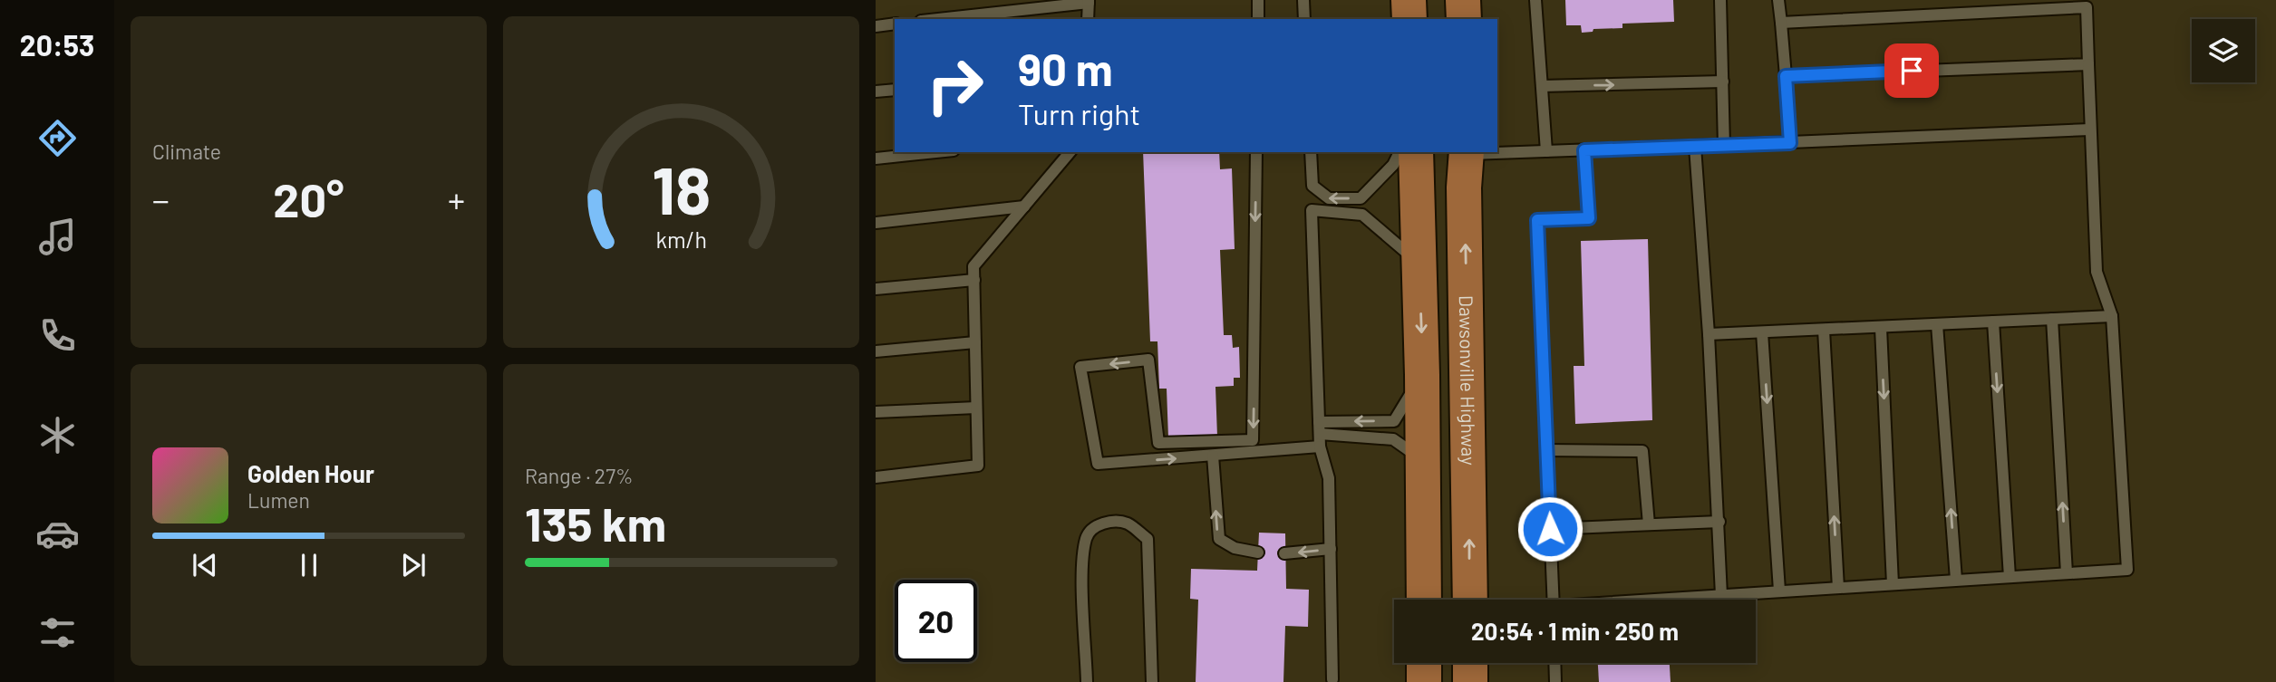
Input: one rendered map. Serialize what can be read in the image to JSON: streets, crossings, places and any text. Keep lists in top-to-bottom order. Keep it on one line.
{"streets":{"main road":["Dawsonville Highway"]},"page":{"tabs":"20:53","tile":["Climate",["Range · 27%","135 km"]],"turn":["90 m","Turn right"],"heat":["−","20°","+"],"song":["Golden Hour","Lumen"],"limit":"20","trip":"20:54 · 1 min · 250 m","gauge":["18","km/h"]}}
